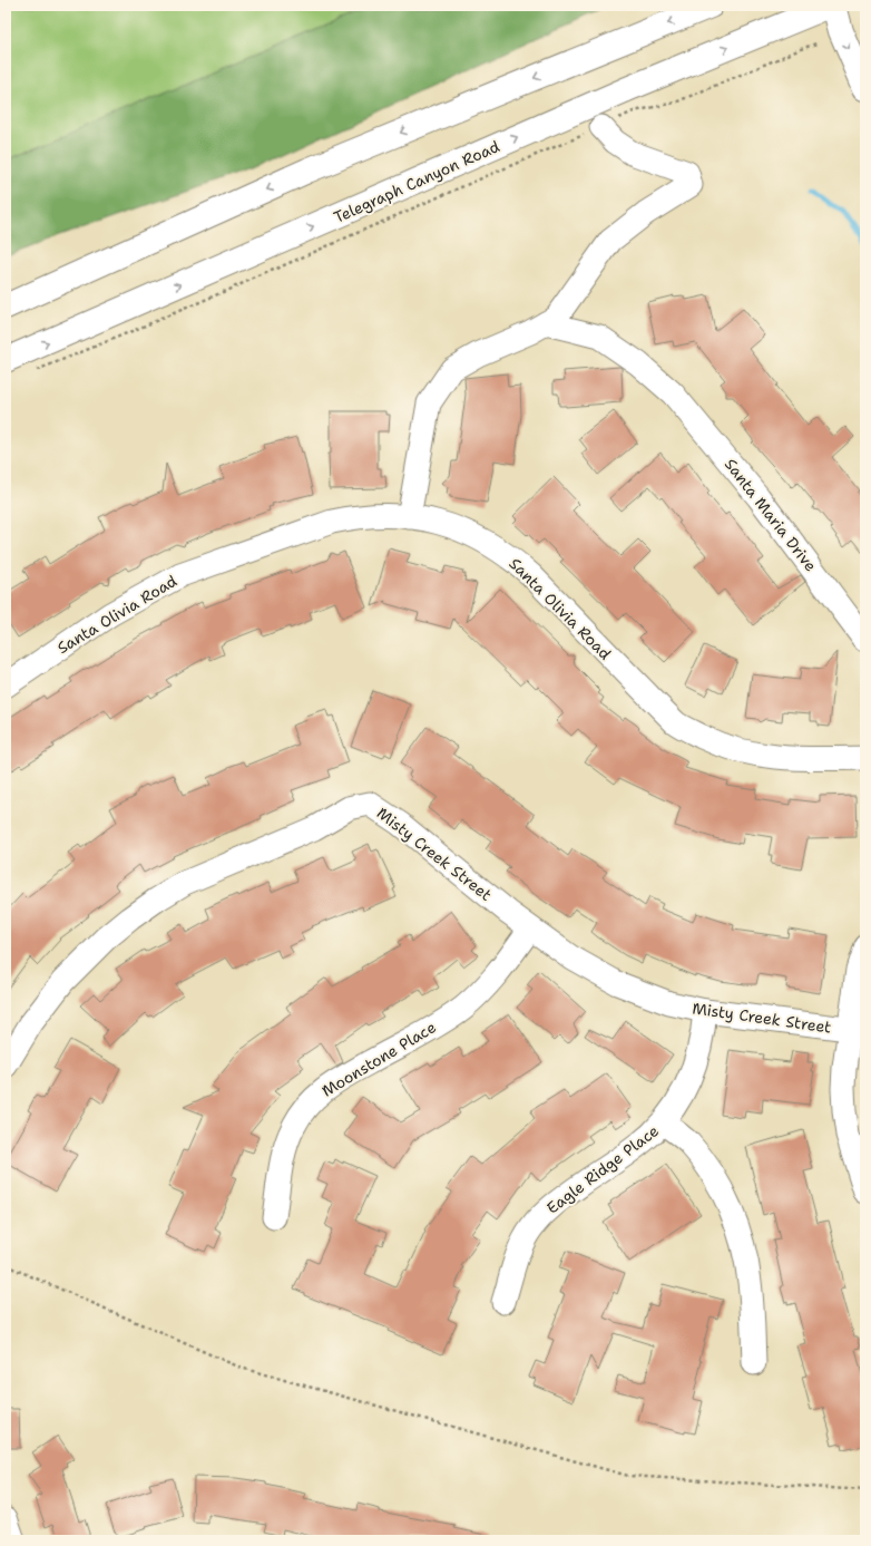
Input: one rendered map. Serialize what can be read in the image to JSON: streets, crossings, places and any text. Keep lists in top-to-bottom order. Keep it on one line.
{"streets":{"main road":["Telegraph Canyon Road"],"street":["Santa Maria Drive","Santa Olivia Road","Misty Creek Street","Moonstone Place","Eagle Ridge Place"]},"crossings":[["Misty Creek Street","Moonstone Place"],["Misty Creek Street","Eagle Ridge Place"]]}
